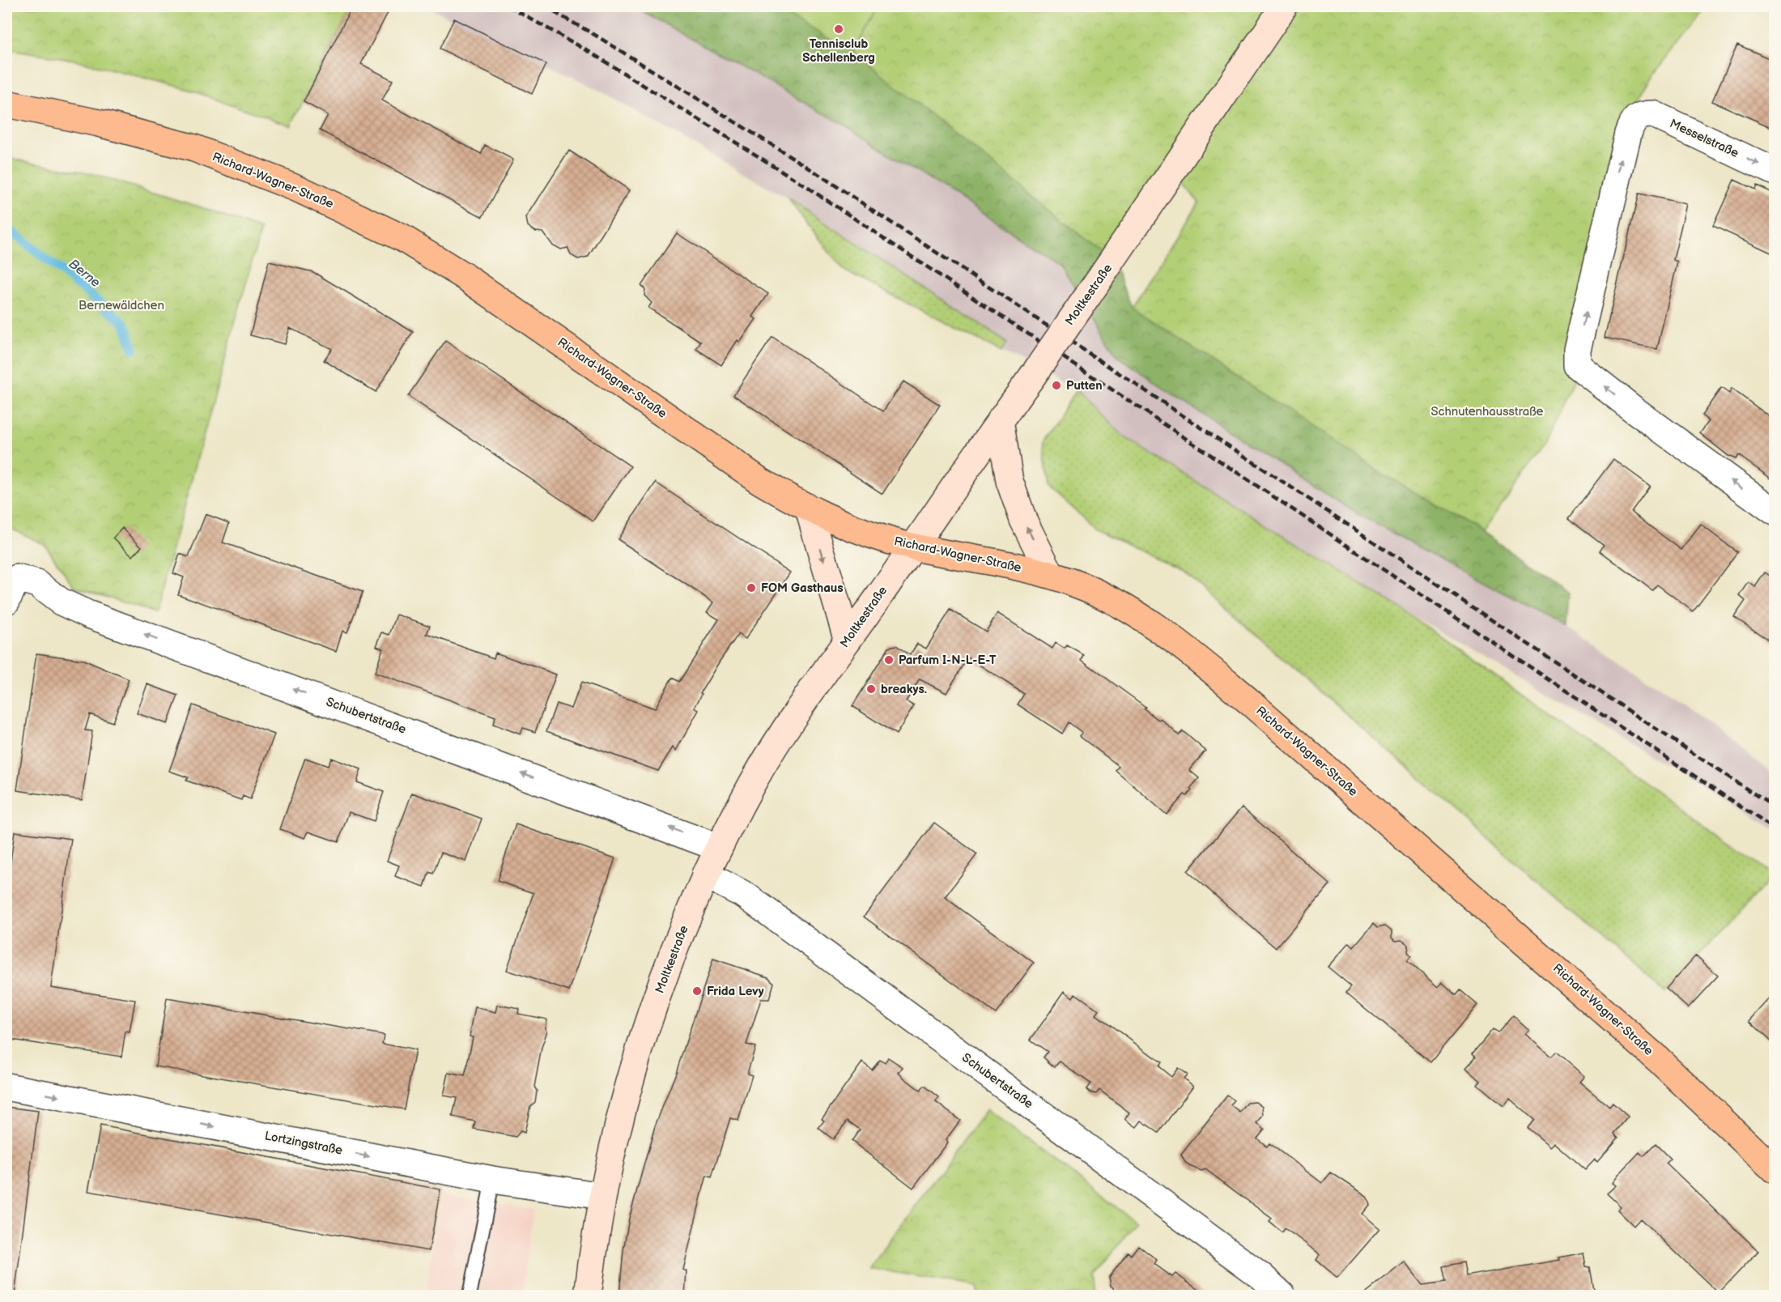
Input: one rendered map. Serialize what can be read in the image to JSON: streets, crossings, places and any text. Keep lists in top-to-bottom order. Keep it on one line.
{"streets":{"main road":["Richard-Wagner-Straße"],"street":["Messelstraße","Moltkestraße","Schubertstraße","Lortzingstraße"]},"crossings":[["Richard-Wagner-Straße","Moltkestraße"],["Moltkestraße","Schubertstraße"],["Moltkestraße","Lortzingstraße"]],"one_way":["Schubertstraße","Lortzingstraße"],"water":["Berne"],"parks":["Bernewäldchen","Schnutenhausstraße"],"places":["Tennisclub Schellenberg","Putten","FOM Gasthaus","Parfum I-N-L-E-T","breakys.","Frida Levy"]}
